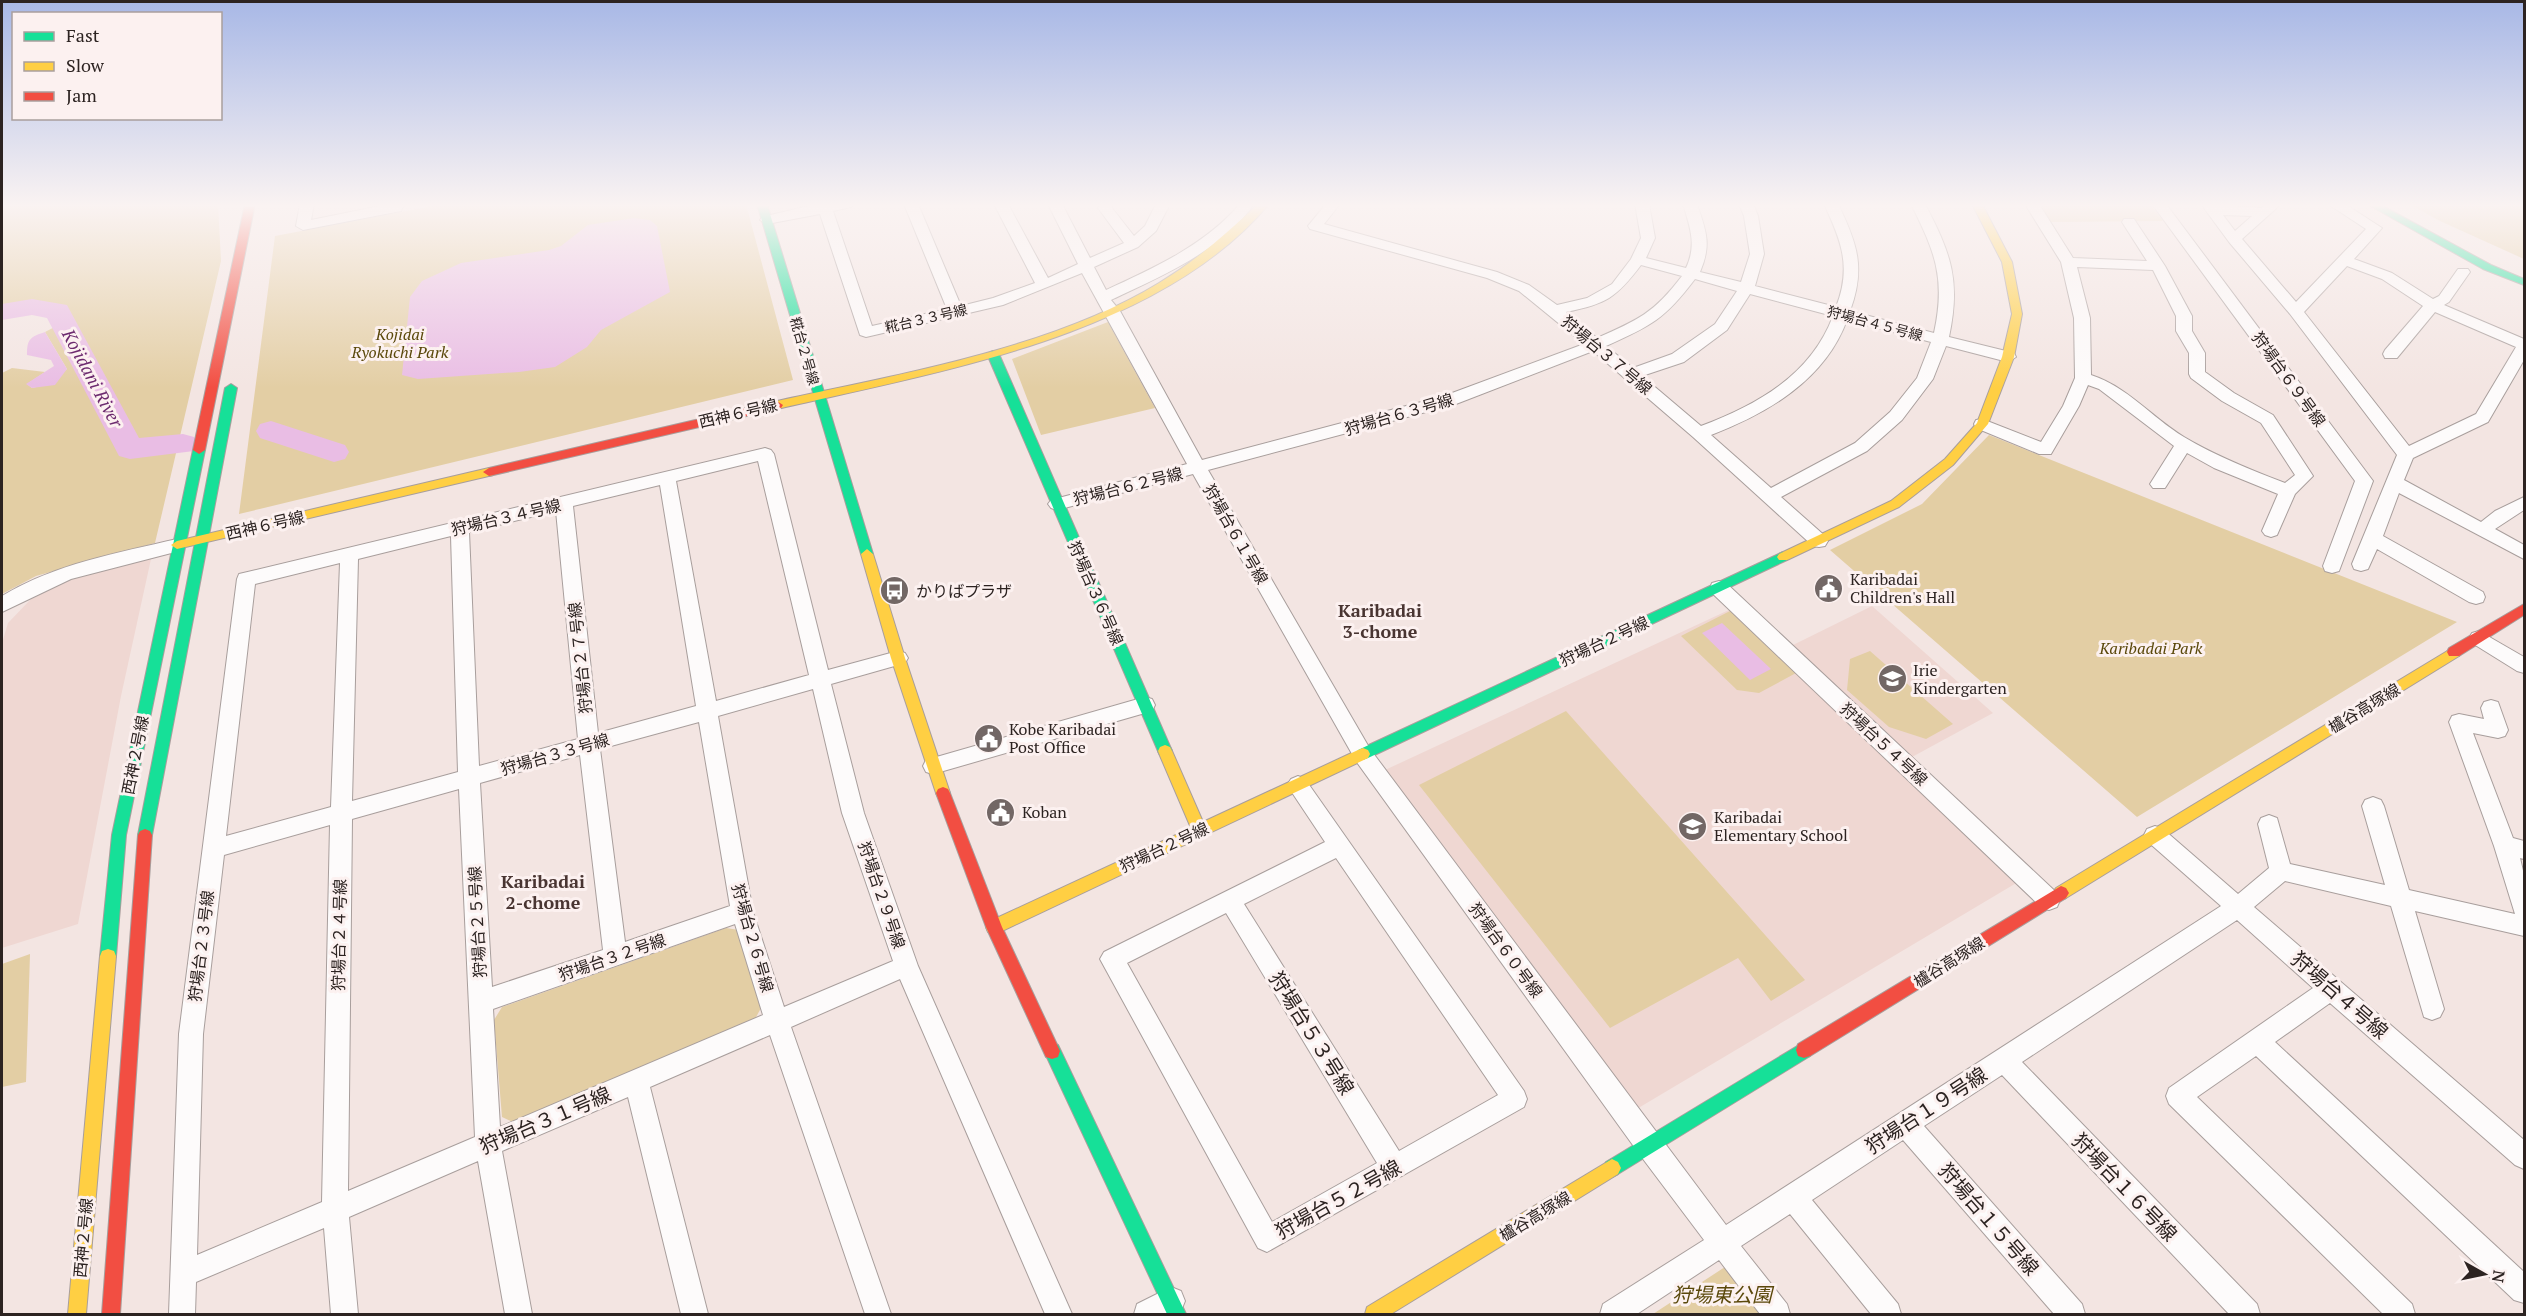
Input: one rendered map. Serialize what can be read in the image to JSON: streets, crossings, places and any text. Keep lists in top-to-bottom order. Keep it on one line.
{"streets":{"street":["糀台３３号線","狩場台４５号線","糀台２号線","狩場台３７号線","狩場台６９号線","西神６号線","狩場台６３号線","狩場台６２号線","狩場台３４号線","狩場台６１号線","狩場台３６号線","狩場台２号線","狩場台２７号線","櫨谷高塚線","狩場台５４号線","狩場台３３号線","西神２号線","狩場台２９号線","狩場台２５号線","狩場台２４号線","狩場台２６号線","狩場台２３号線","狩場台６０号線","狩場台３２号線","狩場台４号線","狩場台５３号線","狩場台１９号線","狩場台３１号線","狩場台１６号線","狩場台５２号線","狩場台１５号線"]},"crossings":[["糀台３３号線","狩場台６１号線"],["狩場台４５号線","狩場台６３号線"],["狩場台４５号線","狩場台２号線"],["糀台２号線","西神６号線"],["糀台２号線","狩場台２号線"],["糀台２号線","狩場台３３号線"],["狩場台３７号線","狩場台６３号線"],["狩場台３７号線","狩場台２号線"],["西神６号線","狩場台６１号線"],["西神６号線","狩場台３６号線"],["西神６号線","西神２号線"],["狩場台６３号線","狩場台６２号線"],["狩場台６３号線","狩場台６１号線"],["狩場台６２号線","狩場台６１号線"],["狩場台６２号線","狩場台３６号線"],["狩場台３４号線","狩場台２７号線"],["狩場台３４号線","狩場台２９号線"],["狩場台３４号線","狩場台２５号線"],["狩場台３４号線","狩場台２４号線"],["狩場台３４号線","狩場台２６号線"],["狩場台３４号線","狩場台２３号線"],["狩場台６１号線","狩場台２号線"],["狩場台６１号線","狩場台６０号線"],["狩場台３６号線","狩場台２号線"],["狩場台２号線","狩場台５４号線"],["狩場台２号線","狩場台６０号線"],["狩場台２号線","狩場台５２号線"],["狩場台２７号線","狩場台３３号線"],["狩場台２７号線","狩場台３２号線"],["櫨谷高塚線","狩場台５４号線"],["櫨谷高塚線","狩場台６０号線"],["櫨谷高塚線","狩場台４号線"],["狩場台３３号線","狩場台２９号線"],["狩場台３３号線","狩場台２５号線"],["狩場台３３号線","狩場台２４号線"],["狩場台３３号線","狩場台２６号線"],["狩場台３３号線","狩場台２３号線"],["狩場台２９号線","狩場台３１号線"],["狩場台２５号線","狩場台３２号線"],["狩場台２５号線","狩場台３１号線"],["狩場台２４号線","狩場台３１号線"],["狩場台２６号線","狩場台３２号線"],["狩場台２６号線","狩場台３１号線"],["狩場台２３号線","狩場台３１号線"],["狩場台６０号線","狩場台１９号線"],["狩場台４号線","狩場台１９号線"],["狩場台５３号線","狩場台５２号線"],["狩場台１９号線","狩場台１６号線"],["狩場台１９号線","狩場台１５号線"]],"districts":["Karibadai 3-chome","Karibadai 2-chome"],"water":["Kojidani River"],"parks":["Kojidai Ryokuchi Park","Karibadai Park","狩場東公園"],"places":{"public building":["Karibadai Children's Hall","Kobe Karibadai Post Office","Koban"],"bus stop":["かりばプラザ"],"school or university":["Irie Kindergarten","Karibadai Elementary School"]},"legend":["Fast","Slow","Jam"],"north":"right"}
